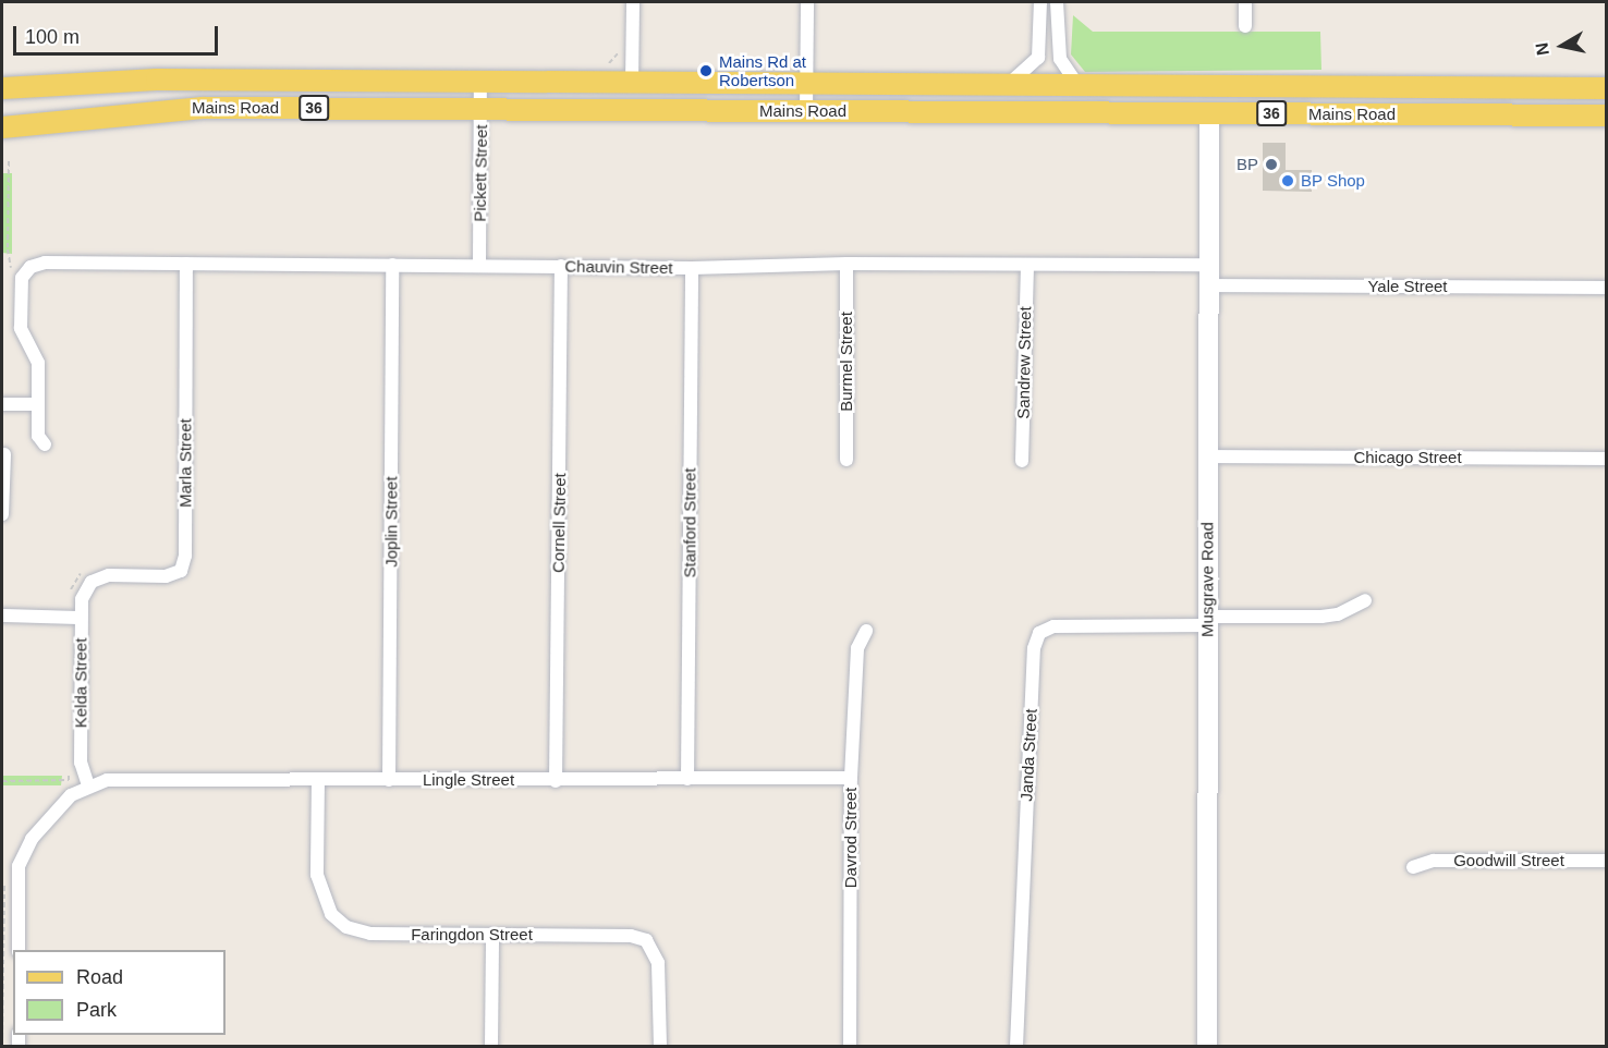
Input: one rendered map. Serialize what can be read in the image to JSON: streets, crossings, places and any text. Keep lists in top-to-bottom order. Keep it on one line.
{"streets":{"main road":["Mains Road","36"],"street":["Pickett Street","Chauvin Street","Yale Street","Burmel Street","Sandrew Street","Chicago Street","Marla Street","Joplin Street","Cornell Street","Stanford Street","Musgrave Road","Kelda Street","Janda Street","Lingle Street","Davrod Street","Goodwill Street","Faringdon Street"]},"crossings":[["Mains Road","Pickett Street"],["Mains Road","Musgrave Road"],["Pickett Street","Chauvin Street"],["Chauvin Street","Yale Street"],["Chauvin Street","Burmel Street"],["Chauvin Street","Sandrew Street"],["Chauvin Street","Marla Street"],["Chauvin Street","Joplin Street"],["Chauvin Street","Cornell Street"],["Chauvin Street","Stanford Street"],["Chauvin Street","Musgrave Road"],["Yale Street","Musgrave Road"],["Chicago Street","Musgrave Road"],["Marla Street","Kelda Street"],["Joplin Street","Lingle Street"],["Cornell Street","Lingle Street"],["Stanford Street","Lingle Street"],["Musgrave Road","Janda Street"],["Kelda Street","Lingle Street"],["Lingle Street","Davrod Street"],["Lingle Street","Faringdon Street"]],"places":["Mains Rd at Robertson","BP","BP Shop"],"legend":["Road","Park"],"scale_bar":"100 m","north":"left"}
